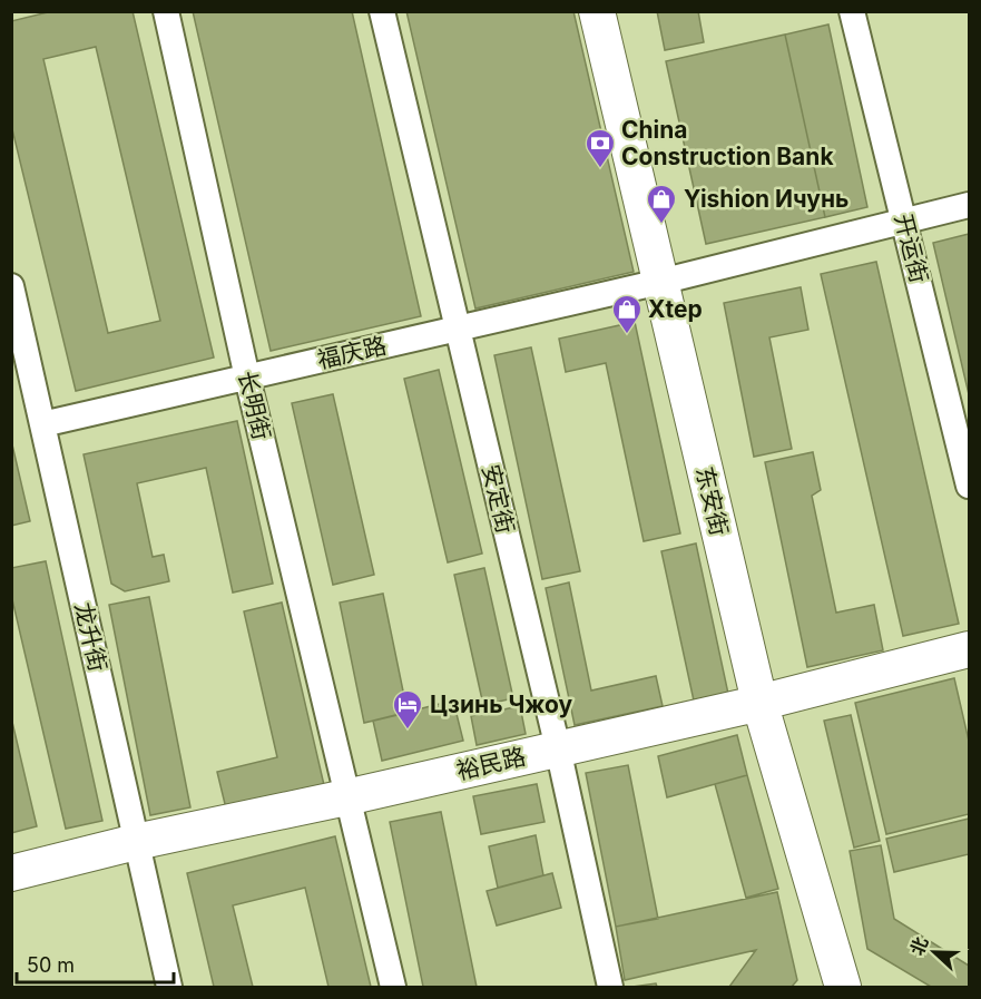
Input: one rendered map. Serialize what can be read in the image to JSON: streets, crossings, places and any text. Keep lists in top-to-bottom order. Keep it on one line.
{"streets":{"main road":["东安街","裕民路"],"street":["开运街","福庆路","长明街","安定街","龙升街"]},"crossings":[["开运街","福庆路"],["福庆路","长明街"],["福庆路","安定街"],["福庆路","东安街"],["福庆路","龙升街"],["长明街","裕民路"],["安定街","裕民路"],["东安街","裕民路"],["龙升街","裕民路"]],"places":{"bank":["China Construction Bank"],"shop":["Yishion Ичунь","Xtep"],"hotel":["Цзинь Чжоу"]},"scale_bar":"50 m","north":"left"}
